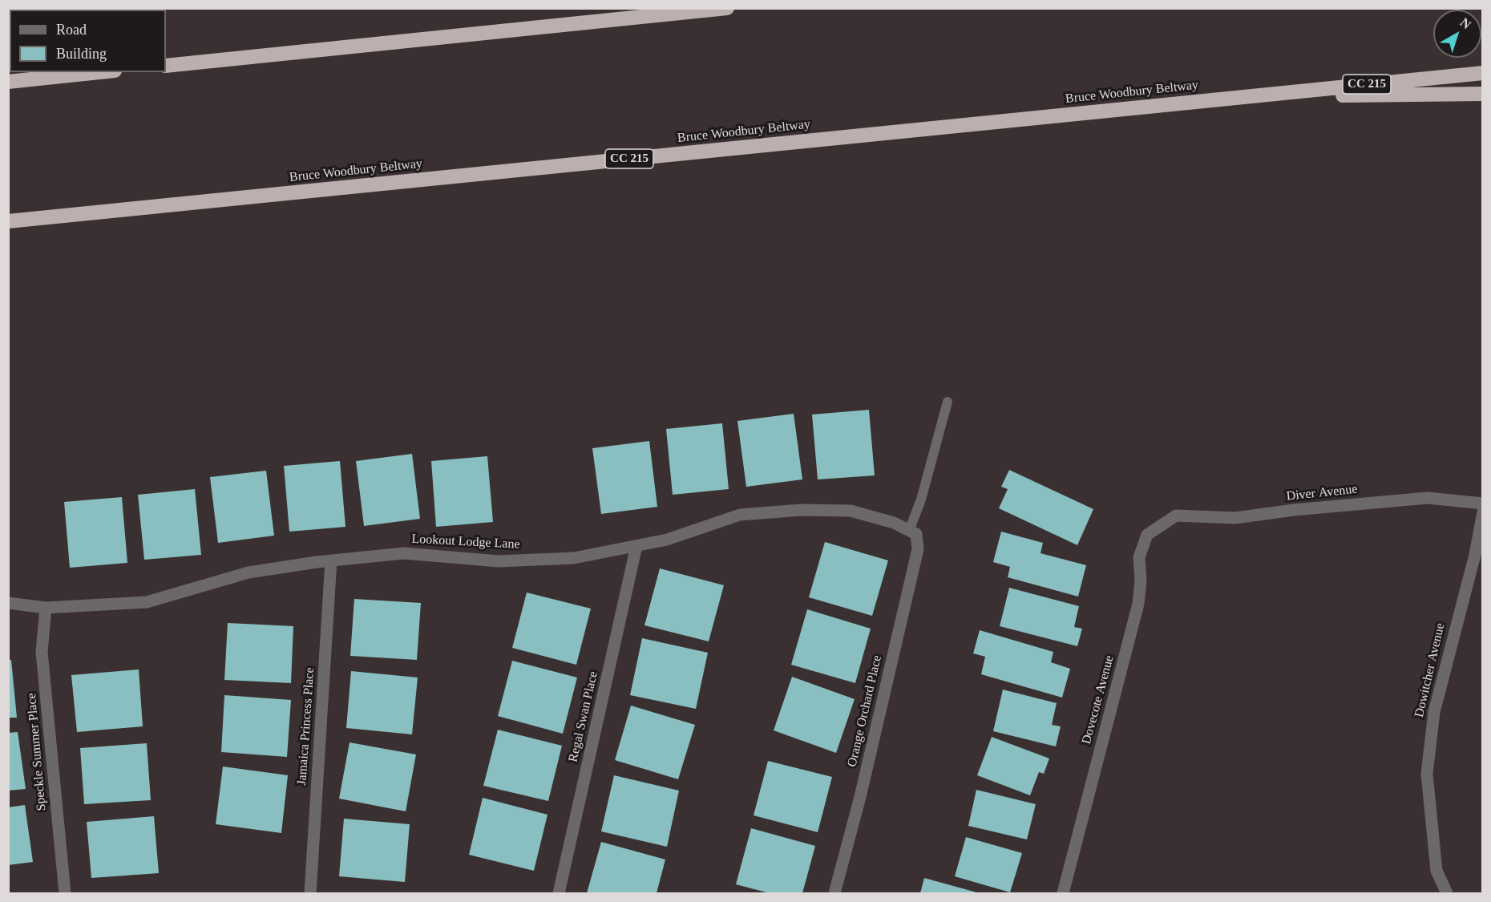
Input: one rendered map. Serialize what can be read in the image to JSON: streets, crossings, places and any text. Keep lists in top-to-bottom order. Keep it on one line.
{"streets":{"highway":["CC 215","Bruce Woodbury Beltway"],"street":["Diver Avenue","Lookout Lodge Lane","Dowitcher Avenue","Dovecote Avenue","Orange Orchard Place","Regal Swan Place","Jamaica Princess Place","Speckle Summer Place"]},"crossings":[["Diver Avenue","Dovecote Avenue"],["Lookout Lodge Lane","Orange Orchard Place"],["Lookout Lodge Lane","Regal Swan Place"],["Lookout Lodge Lane","Jamaica Princess Place"],["Lookout Lodge Lane","Speckle Summer Place"]],"legend":["Road","Building"],"north":"top right"}
